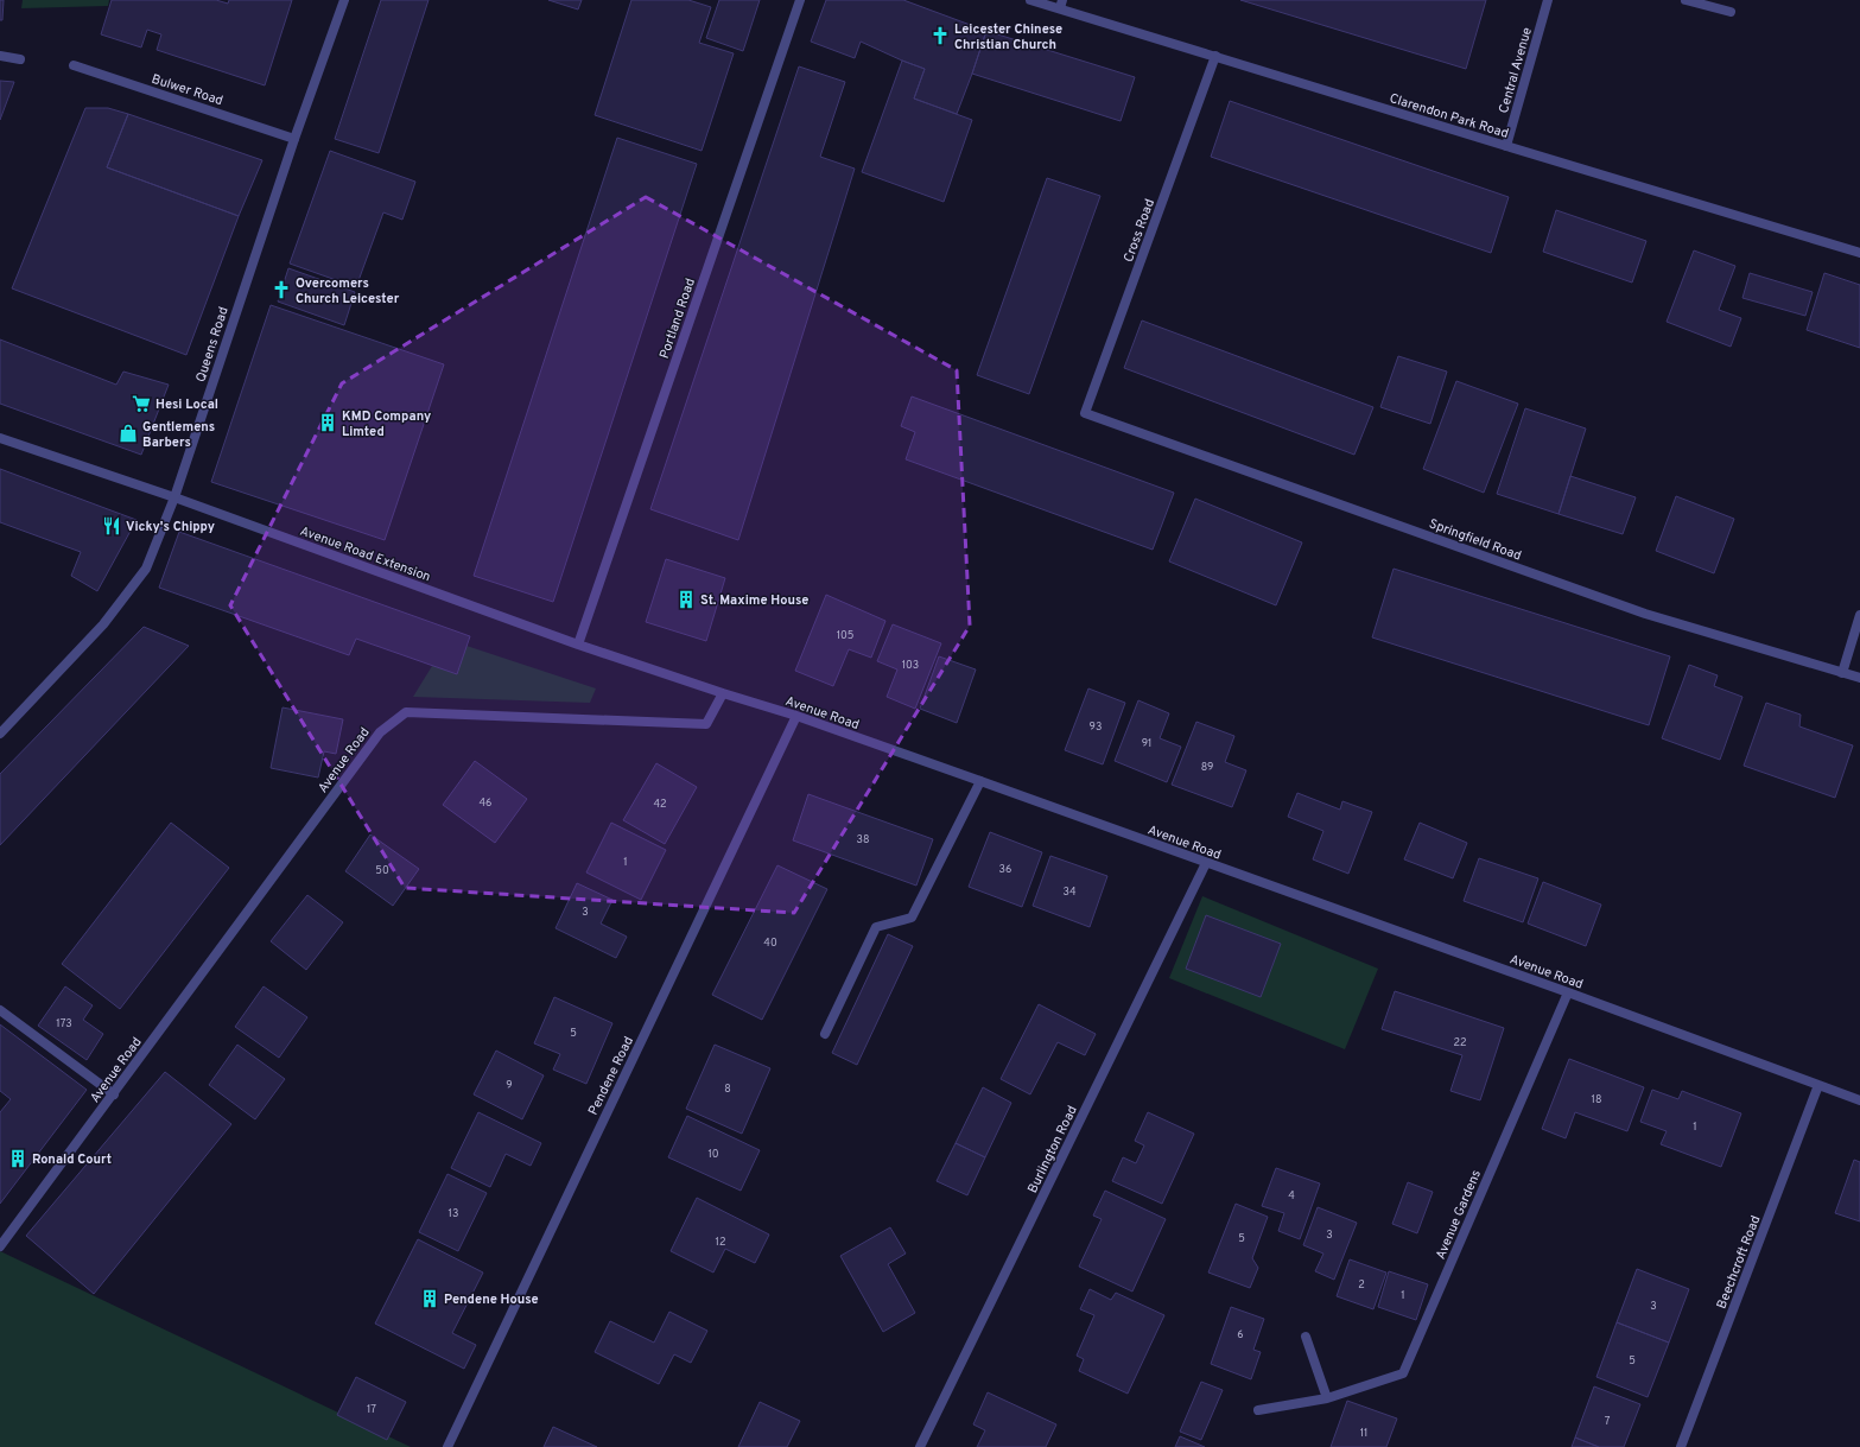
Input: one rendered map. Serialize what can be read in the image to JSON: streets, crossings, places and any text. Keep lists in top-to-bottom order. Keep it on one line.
{"streets":{"street":["Central Avenue","Bulwer Road","Clarendon Park Road","Cross Road","Portland Road","Queens Road","Springfield Road","Avenue Road Extension","Avenue Road","Pendene Road","Burlington Road","Avenue Gardens","Beechcroft Road"]},"crossings":[["Central Avenue","Clarendon Park Road"],["Bulwer Road","Queens Road"],["Clarendon Park Road","Cross Road"],["Cross Road","Springfield Road"],["Portland Road","Avenue Road Extension"],["Queens Road","Avenue Road Extension"],["Avenue Road Extension","Avenue Road"],["Avenue Road","Pendene Road"],["Avenue Road","Burlington Road"],["Avenue Road","Avenue Gardens"],["Avenue Road","Beechcroft Road"]],"places":{"church":["Leicester Chinese Christian Church","Overcomers Church Leicester"],"supermarket":["Hesi Local"],"building":["KMD Company Limted","St. Maxime House","Ronald Court","Pendene House"],"shop":["Gentlemens Barbers"],"restaurant":["Vicky's Chippy"]},"house_numbers":["105","103","93","91","89","46","42","38","1","36","50","34","3","40","173","5","22","9","8","18","1","10","4","13","3","5","12","2","1","3","6","5","17","7","11"]}
